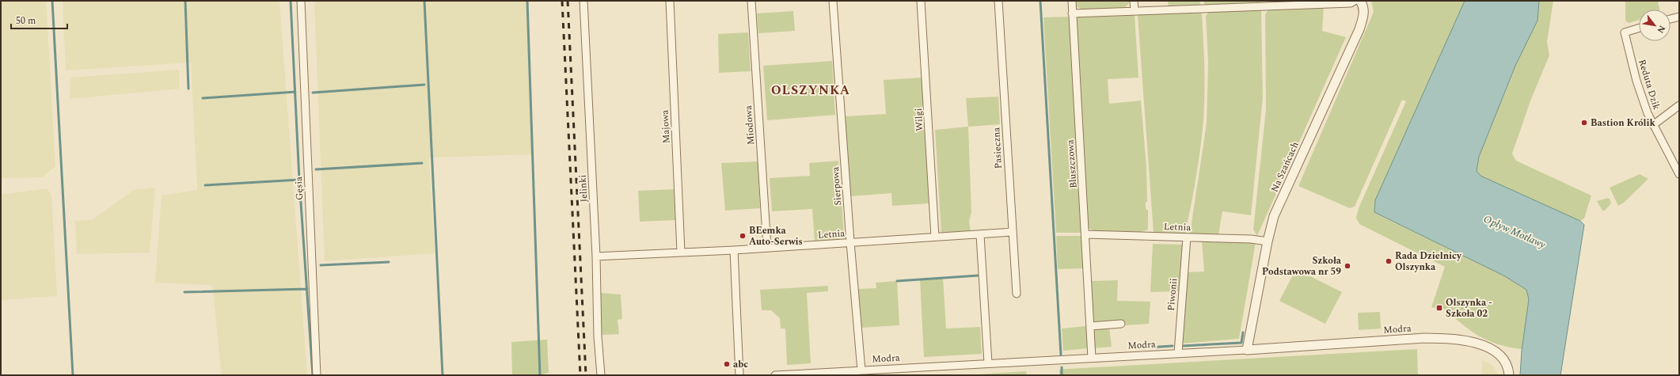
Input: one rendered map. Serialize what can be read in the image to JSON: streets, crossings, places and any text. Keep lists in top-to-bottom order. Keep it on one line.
{"streets":{"street":["Reduta Dzik","Wilgi","Miodowa","Majowa","Pasieczna","Bluszczowa","Na Szańcach","Sierpowa","Gęsia","Jelinki","Letnia","Piwonii","Modra"]},"crossings":[["Wilgi","Letnia"],["Miodowa","Letnia"],["Majowa","Letnia"],["Pasieczna","Letnia"],["Bluszczowa","Letnia"],["Bluszczowa","Modra"],["Na Szańcach","Letnia"],["Na Szańcach","Modra"],["Sierpowa","Letnia"],["Sierpowa","Modra"],["Jelinki","Letnia"],["Letnia","Piwonii"],["Piwonii","Modra"]],"districts":["OLSZYNKA"],"water":["Opływ Motławy"],"places":{"other":["Bastion Królik","BEemka Auto-Serwis","Rada Dzielnicy Olszynka","Szkoła Podstawowa nr 59","abc"],"transit":["Olszynka - Szkoła 02"]},"scale_bar":"50 m","north":"bottom right"}
